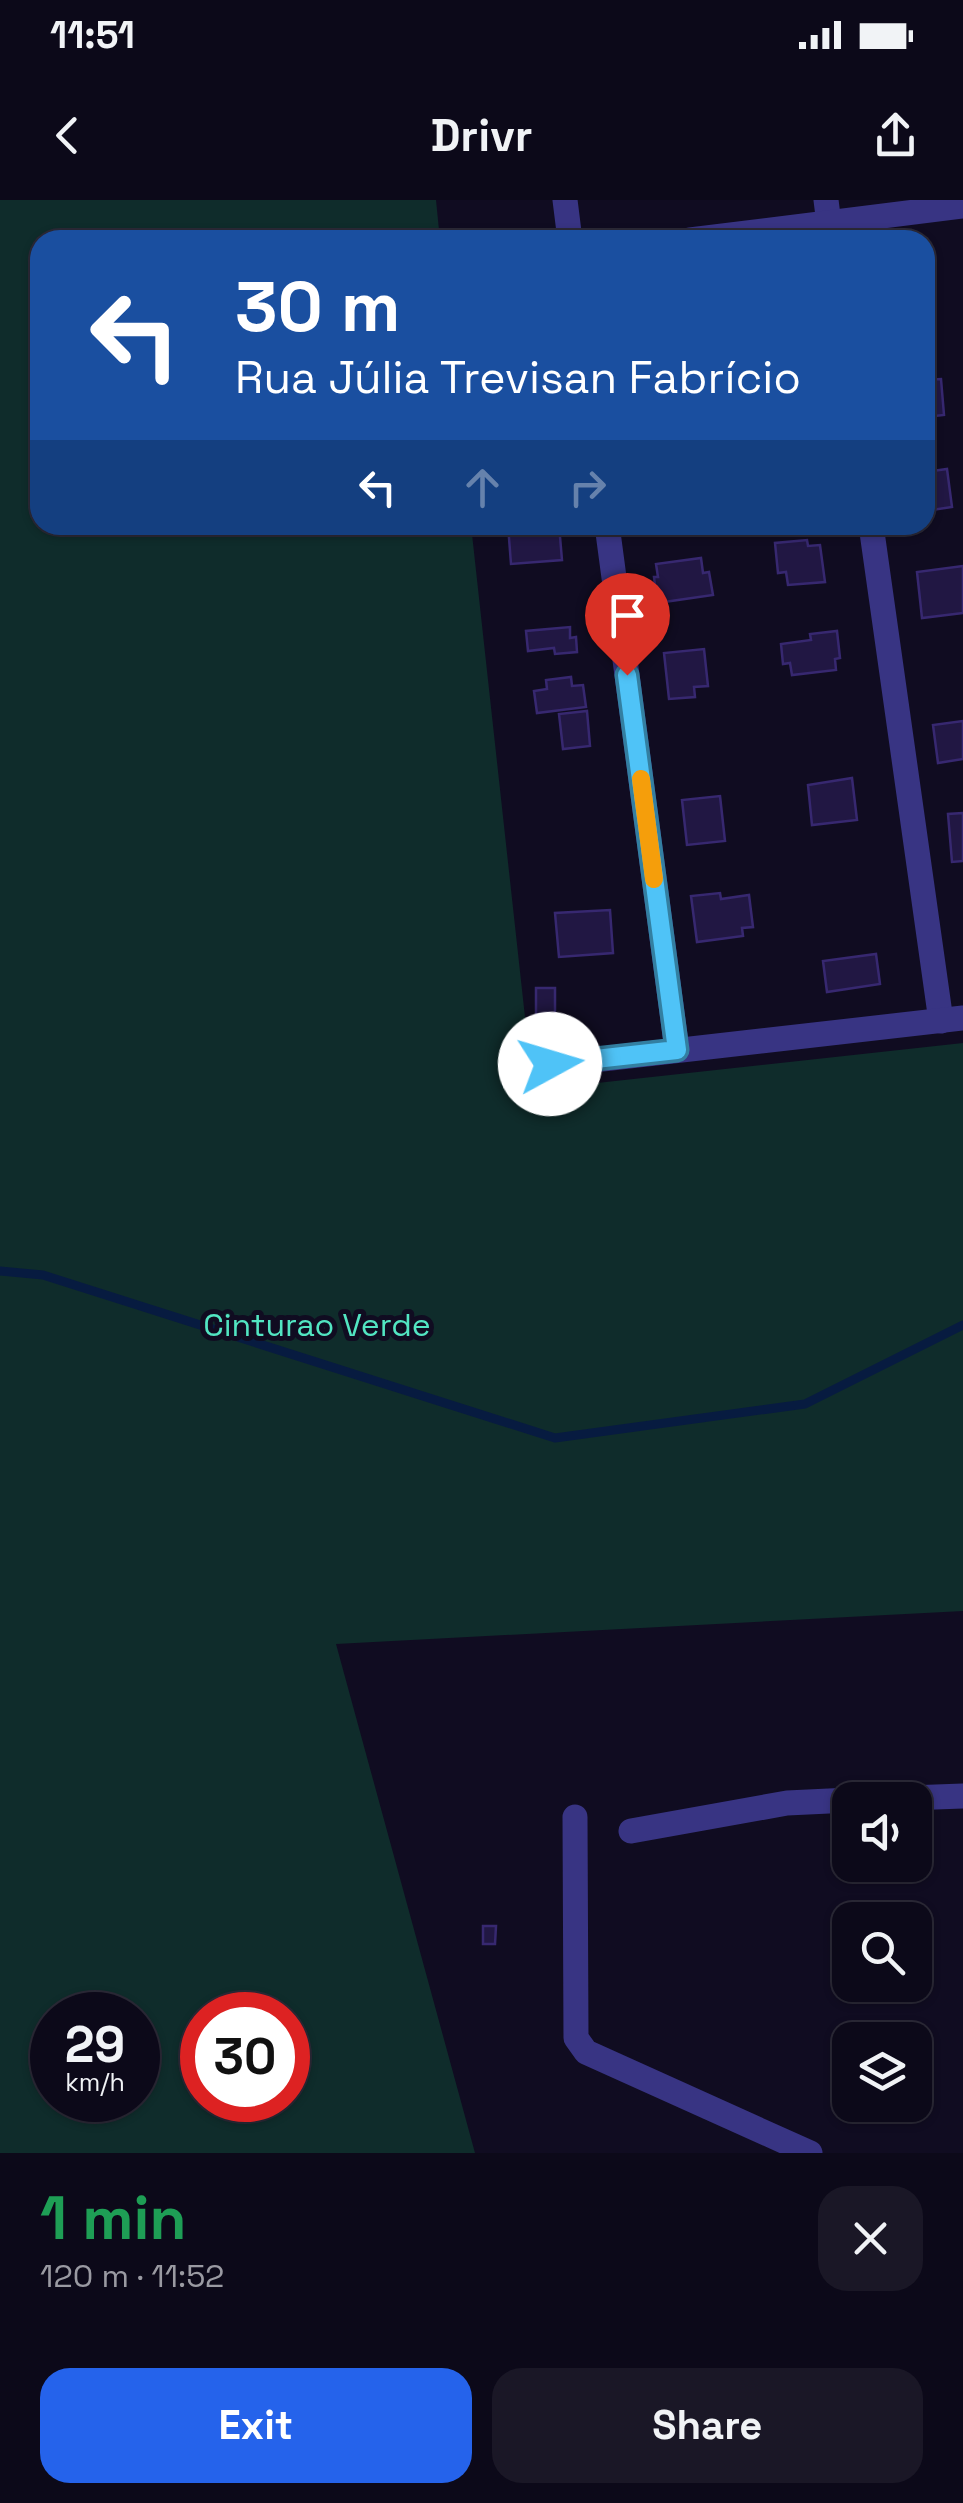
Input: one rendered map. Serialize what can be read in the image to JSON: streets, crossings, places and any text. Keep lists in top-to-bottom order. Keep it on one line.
{"parks":["Cinturao Verde"],"page":{"status":"11:51","header":"Drivr","turn":["30 m","Rua Júlia Trevisan Fabrício"],"speed":"29 km/h","limit":"30","heading":["1 min","120 m · 11:52"],"buttons":["Exit","Share"]}}
